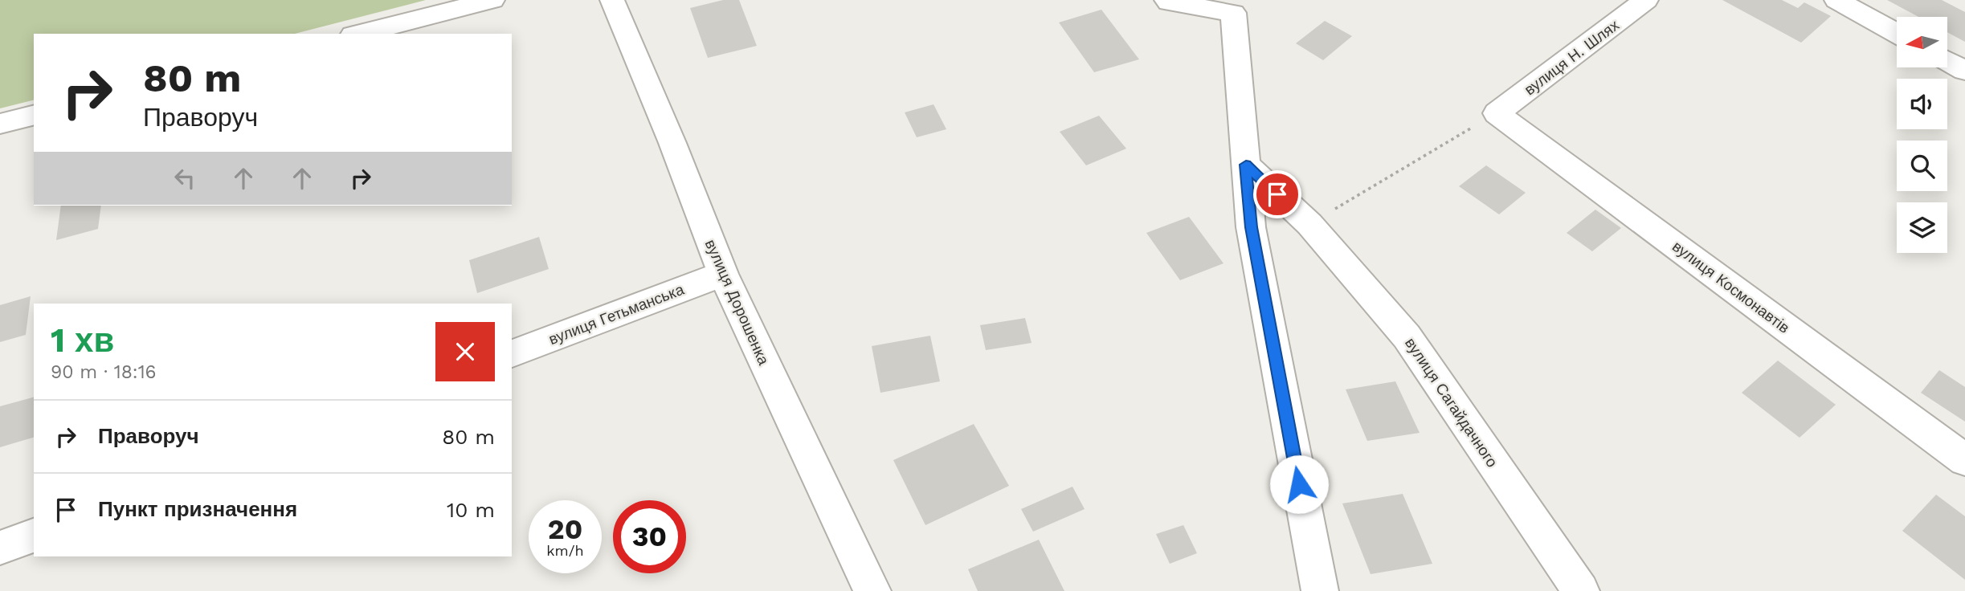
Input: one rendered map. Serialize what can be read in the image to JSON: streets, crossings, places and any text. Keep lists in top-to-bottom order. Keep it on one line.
{"streets":{"street":["вулиця Н. Шлях","вулиця Космонавтів","вулиця Дорошенка","вулиця Гетьманська","вулиця Сагайдачного"]},"crossings":[["вулиця Н. Шлях","вулиця Космонавтів"],["вулиця Дорошенка","вулиця Гетьманська"]],"north":"left","page":{"turn":["80 m","Праворуч"],"heading":["1 хв","90 m · 18:16"],"list":[{"name":"Праворуч","value":"80 m"},{"name":"Пункт призначення","value":"10 m"}],"speed":"20 km/h","limit":"30"}}
